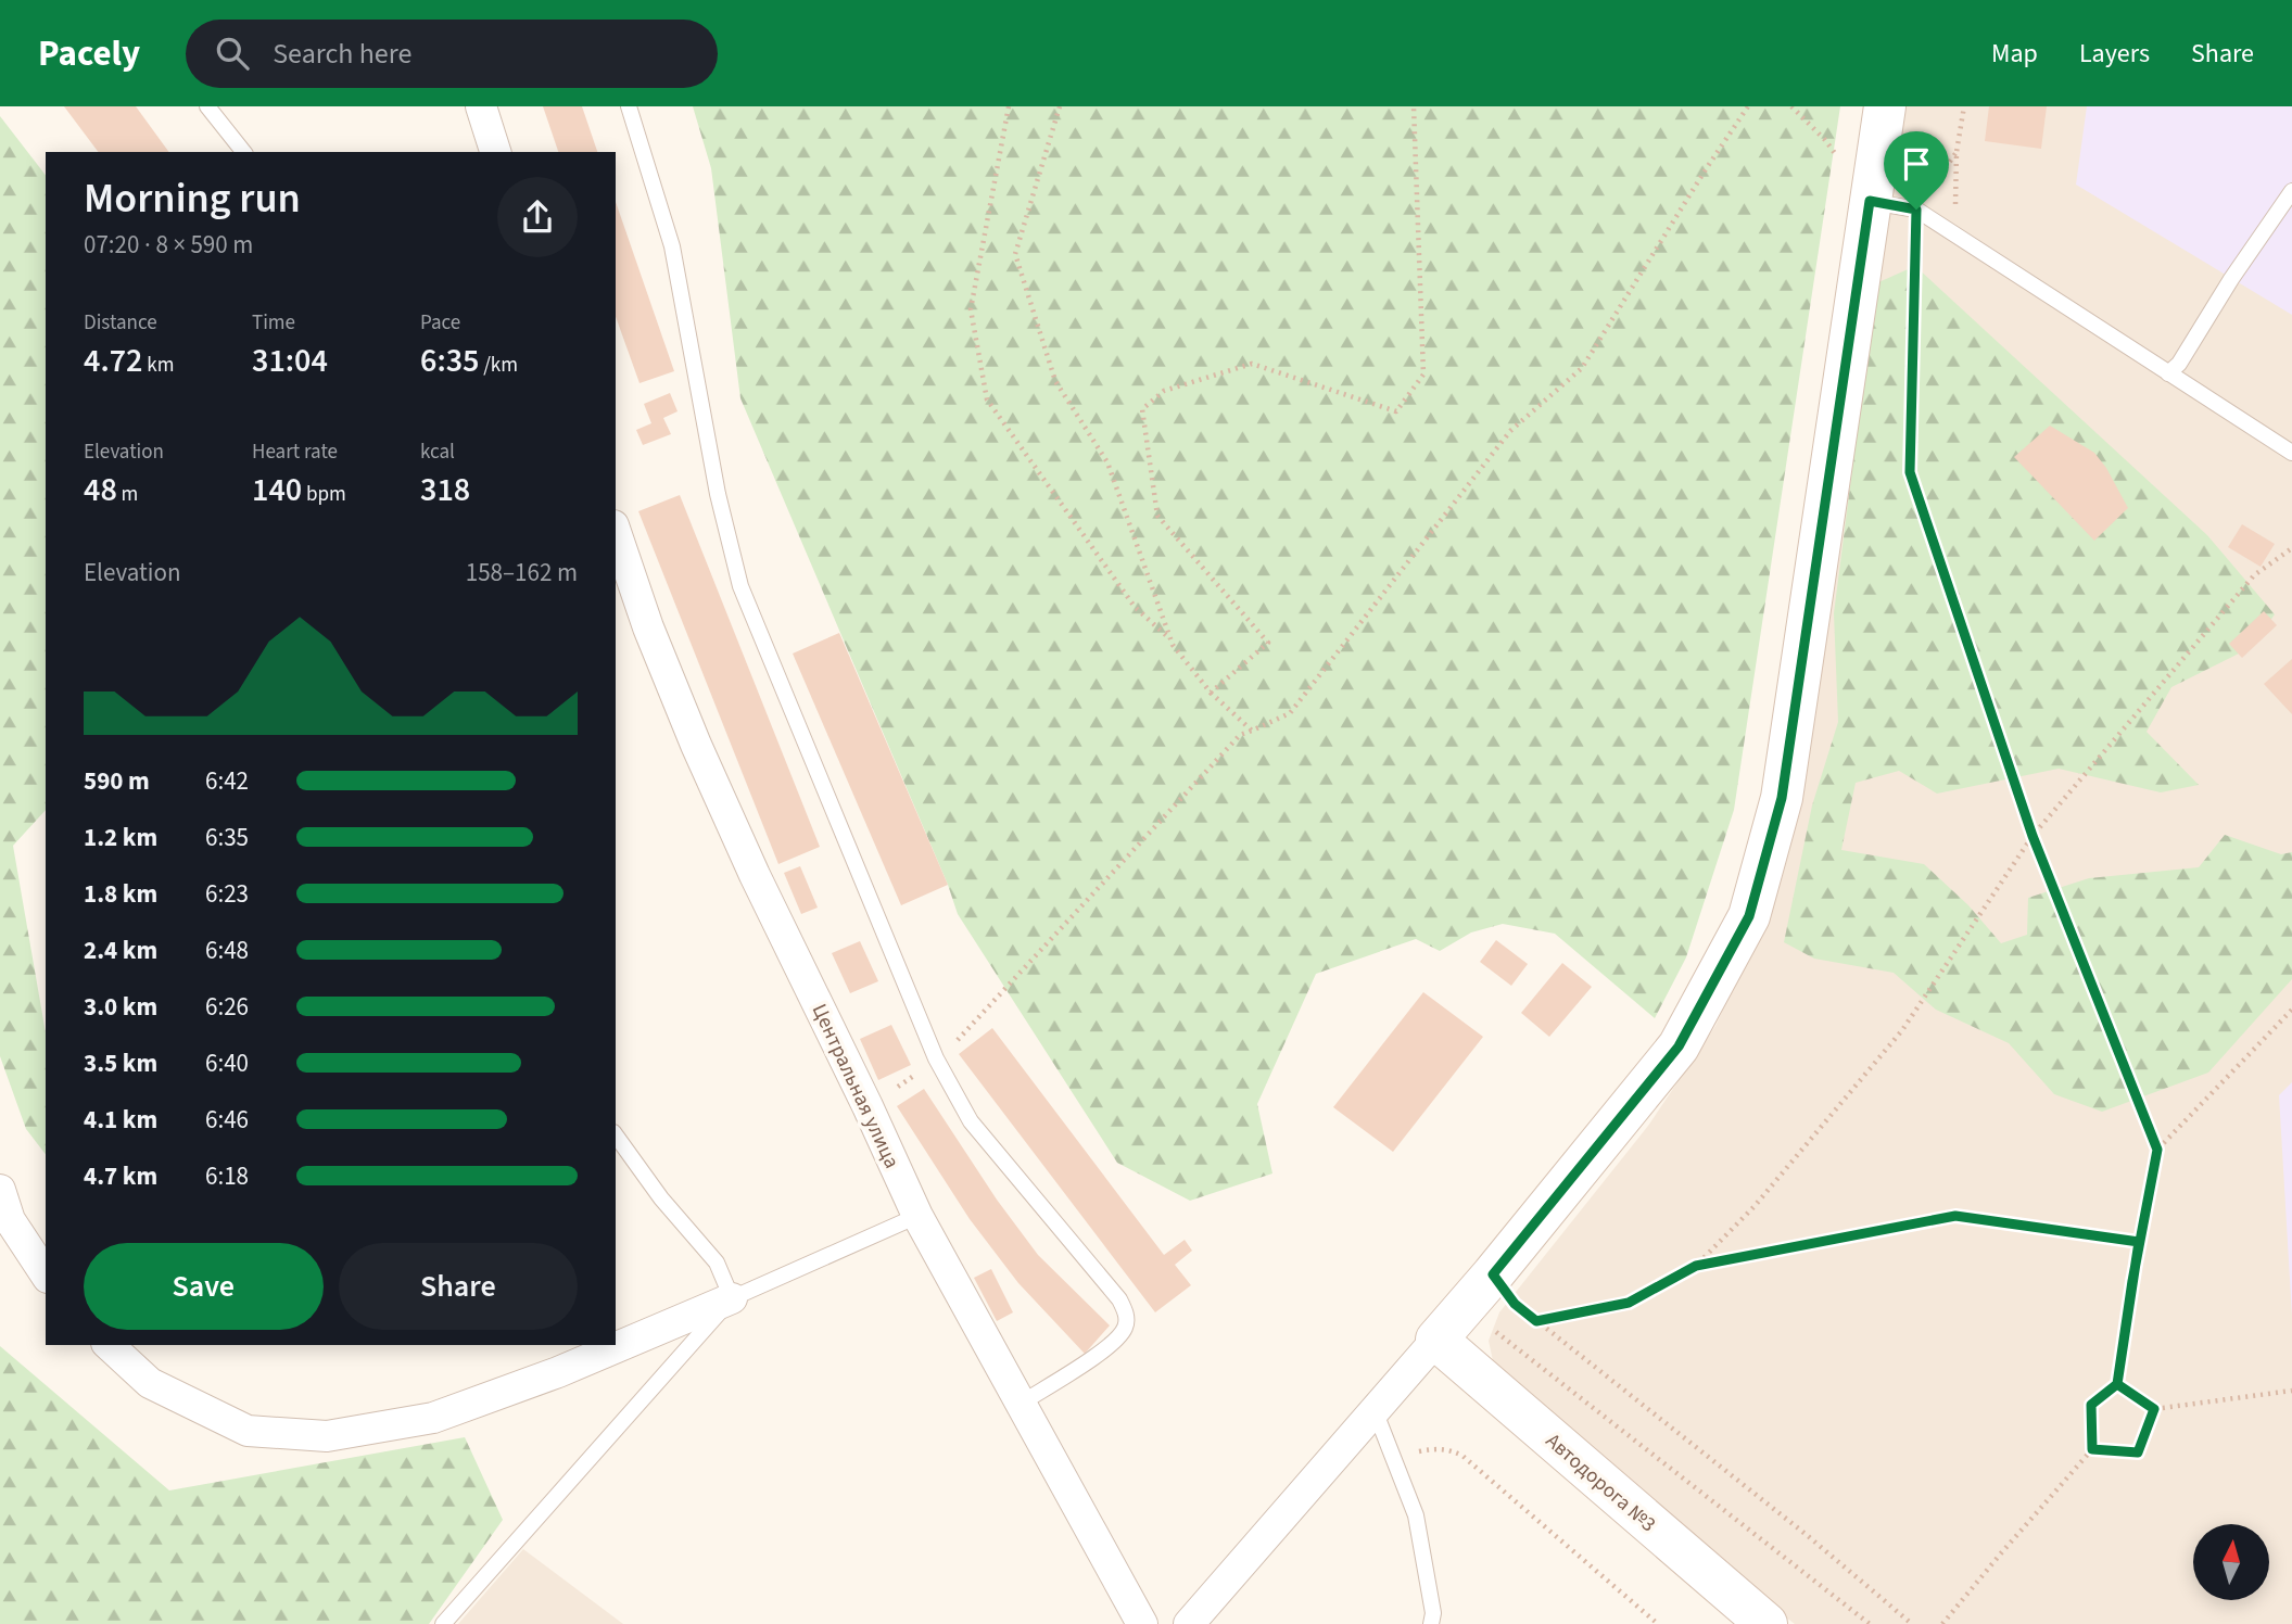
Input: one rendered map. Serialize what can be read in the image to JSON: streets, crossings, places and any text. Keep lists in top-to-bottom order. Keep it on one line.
{"streets":{"street":["Центральная улица","Автодорога №3"]},"north":"top","page":{"header":"Pacely","search":"Search here","nav":["Map","Layers","Share"],"heading":["Morning run","07:20 · 8 × 590 m"],"stats":[["Distance","4.72 km"],["Time","31:04"],["Pace","6:35 /km"],["Elevation","48 m"],["Heart rate","140 bpm"],["kcal","318"]],"chart":["Elevation","158–162 m"],"list":[{"name":"590 m","note":"6:42"},{"name":"1.2 km","note":"6:35"},{"name":"1.8 km","note":"6:23"},{"name":"2.4 km","note":"6:48"},{"name":"3.0 km","note":"6:26"},{"name":"3.5 km","note":"6:40"},{"name":"4.1 km","note":"6:46"},{"name":"4.7 km","note":"6:18"}],"buttons":["Save","Share"]}}
